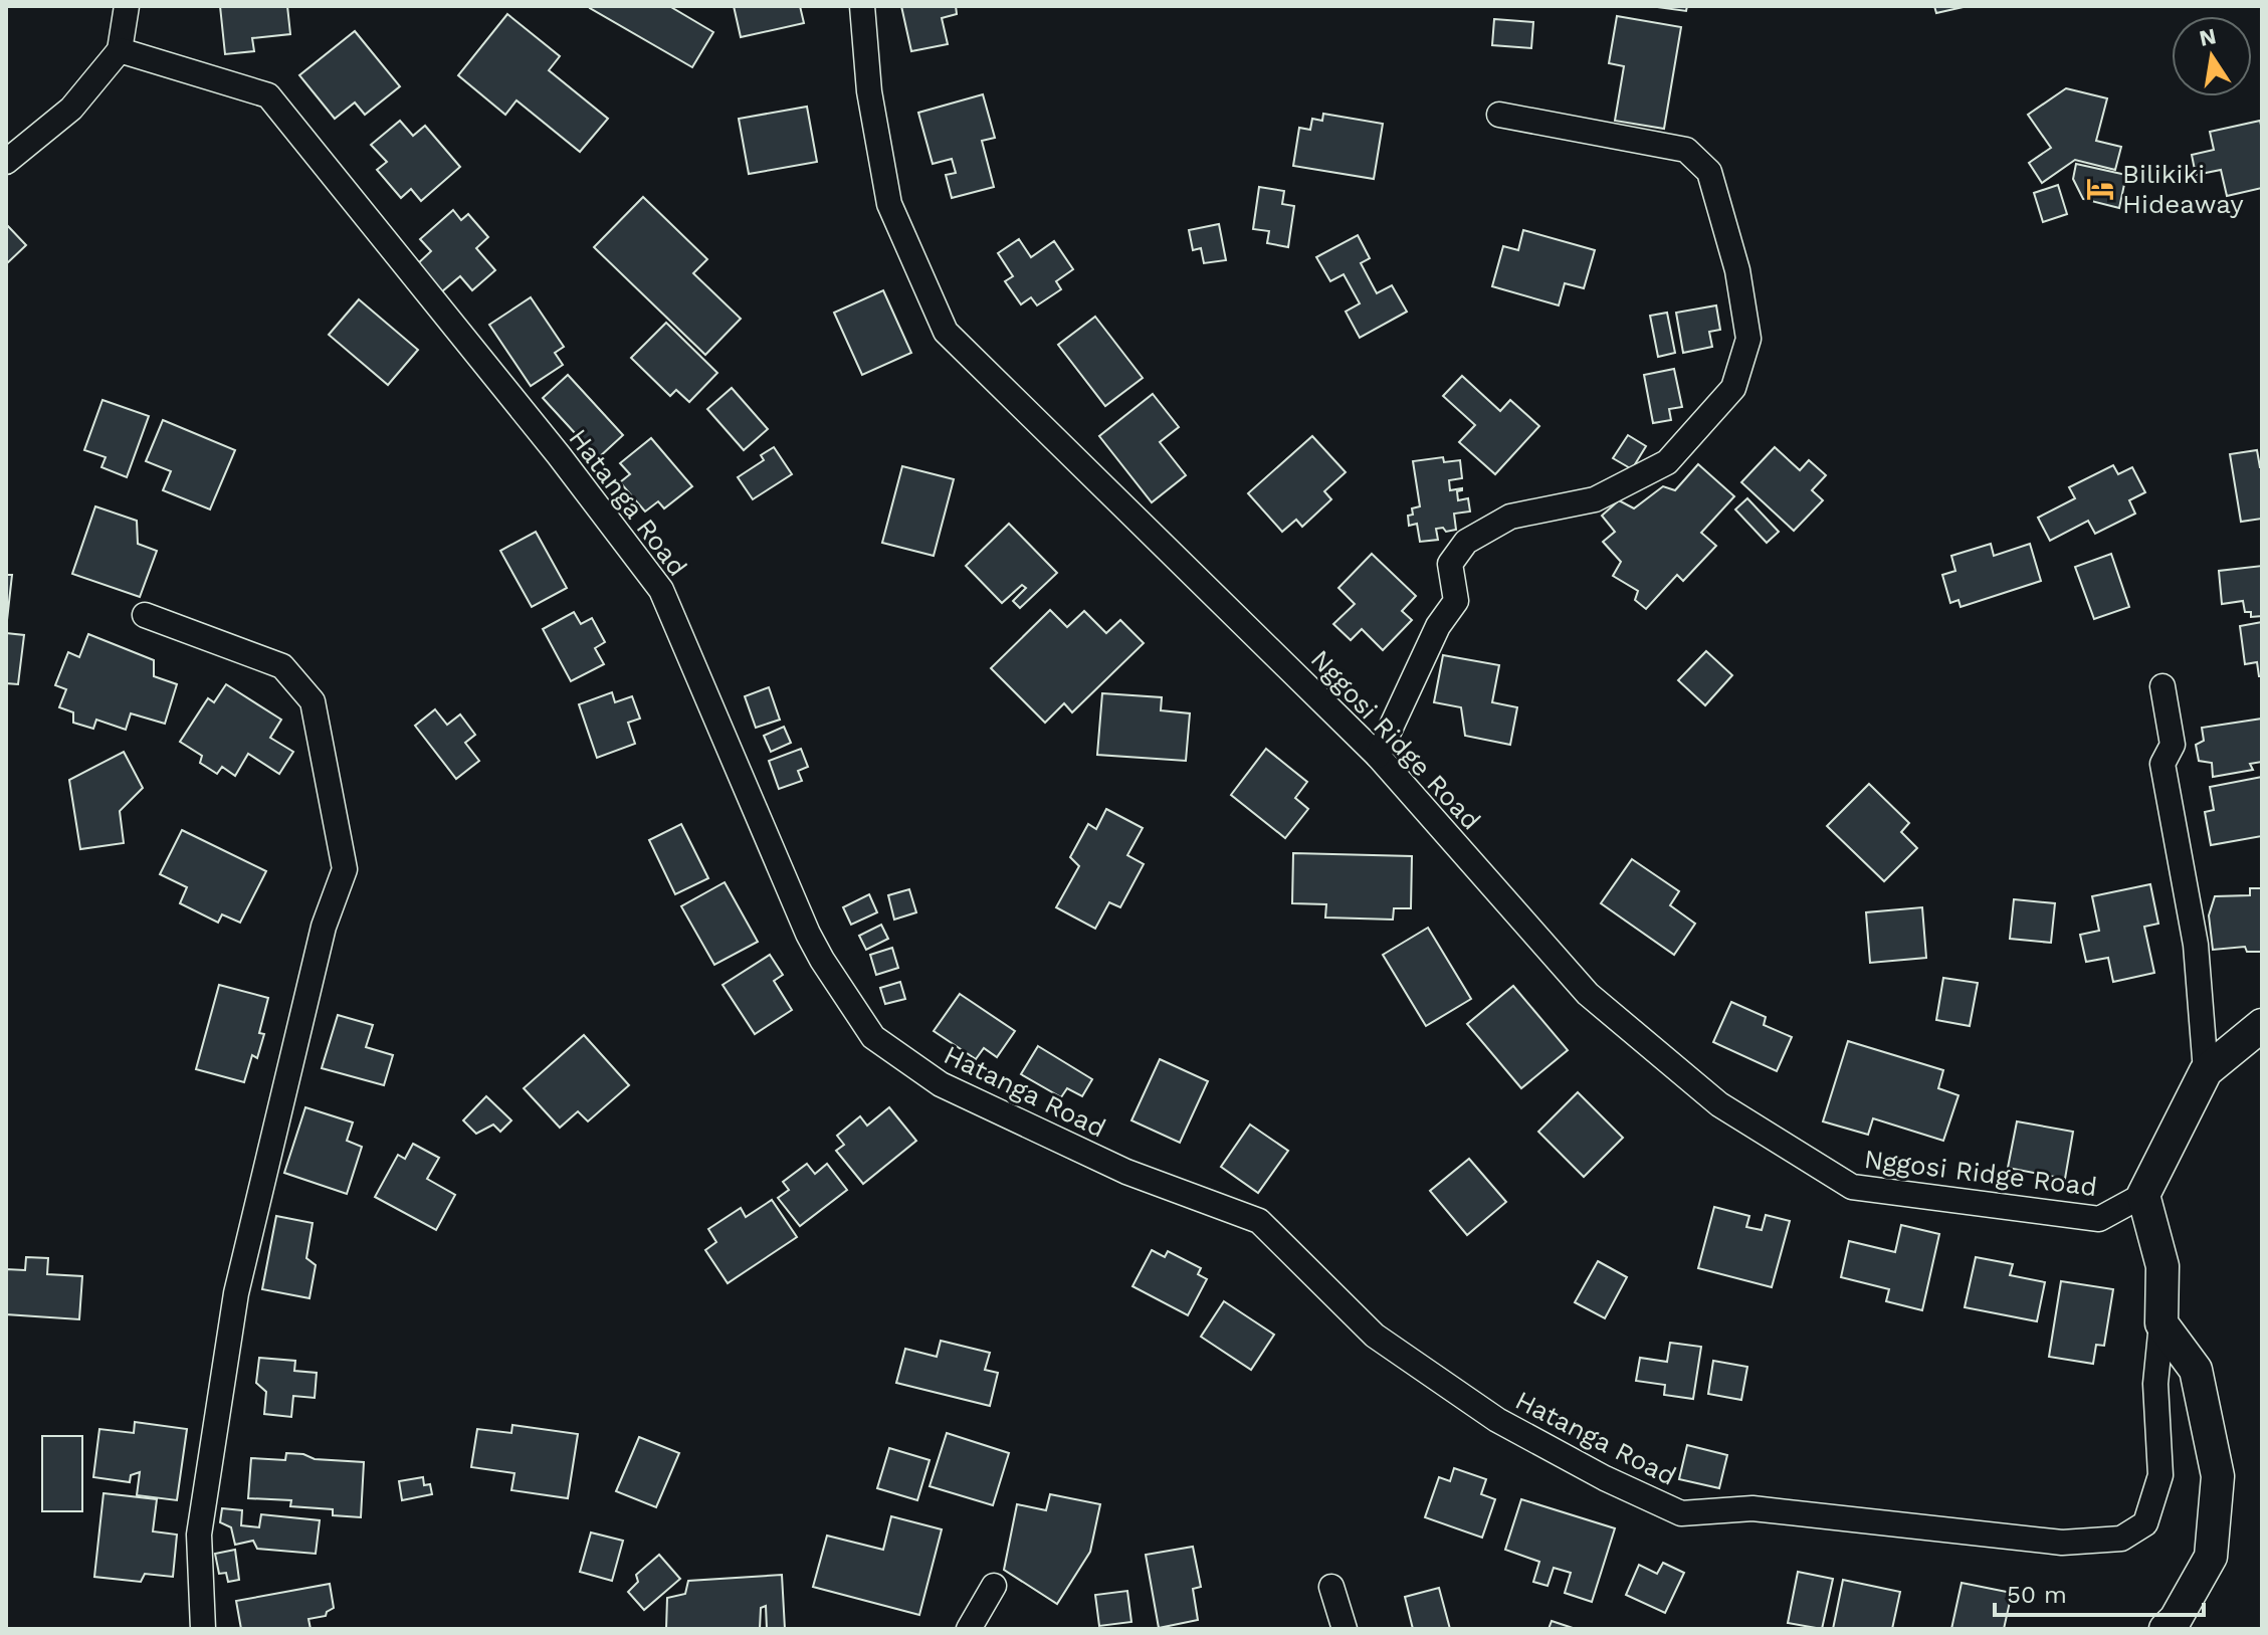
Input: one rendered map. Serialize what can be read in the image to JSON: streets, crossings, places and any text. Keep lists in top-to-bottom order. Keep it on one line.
{"streets":{"street":["Hatanga Road","Nggosi Ridge Road"]},"places":{"hotel":["Bilikiki Hideaway"]},"scale_bar":"50 m","north":"top"}
